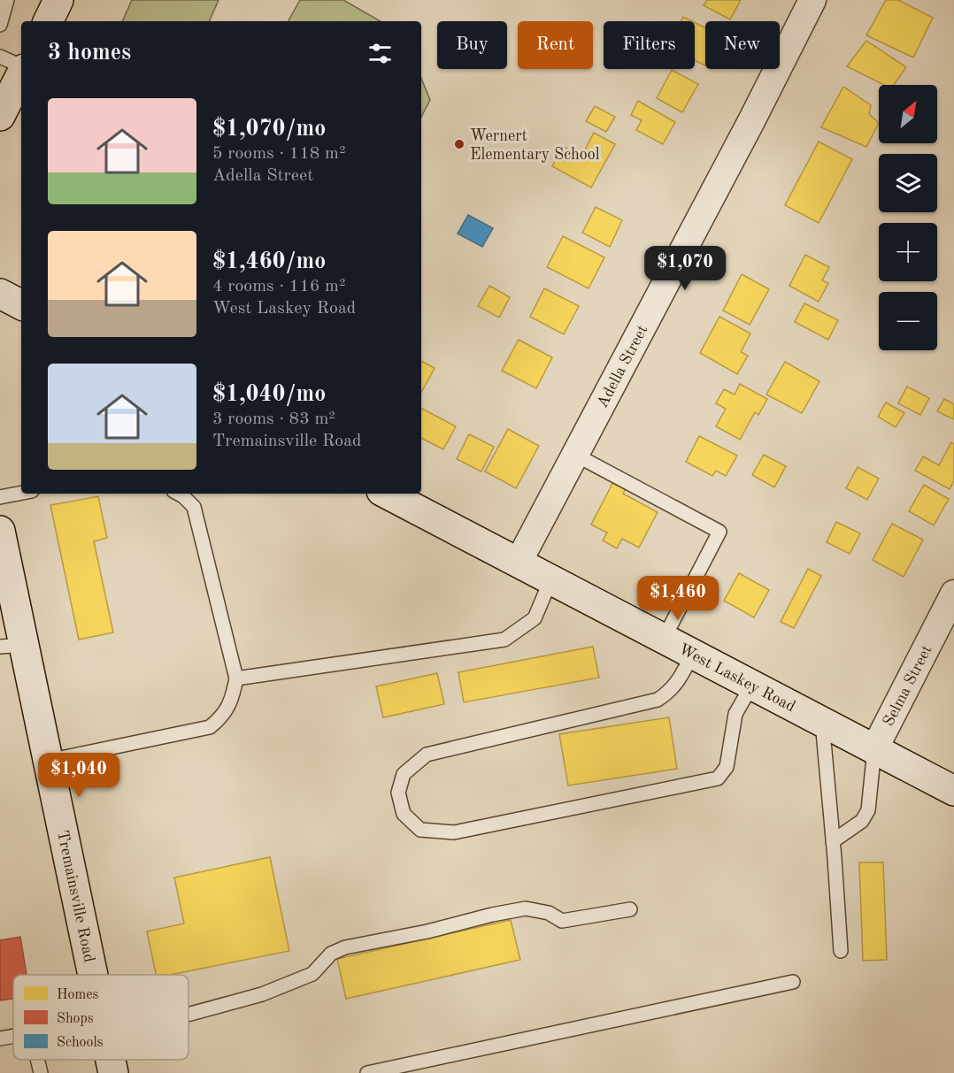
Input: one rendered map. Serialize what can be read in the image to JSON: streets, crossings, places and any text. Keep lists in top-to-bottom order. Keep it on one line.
{"streets":{"main road":["West Laskey Road","Tremainsville Road"],"street":["Adella Street","Selma Street"]},"crossings":[["Adella Street","West Laskey Road"],["West Laskey Road","Selma Street"]],"places":["Wernert Elementary School"],"legend":["Homes","Shops","Schools"],"north":"top right","page":{"chip":["Buy","Rent","Filters","New"],"heading":"3 homes","map_buttons":["+","−"],"list":[{"name":"$1,070/mo","note":"5 rooms · 118 m² · Adella Street"},{"name":"$1,460/mo","note":"4 rooms · 116 m² · West Laskey Road"},{"name":"$1,040/mo","note":"3 rooms · 83 m² · Tremainsville Road"}],"price":["$1,070","$1,460","$1,040"]}}
